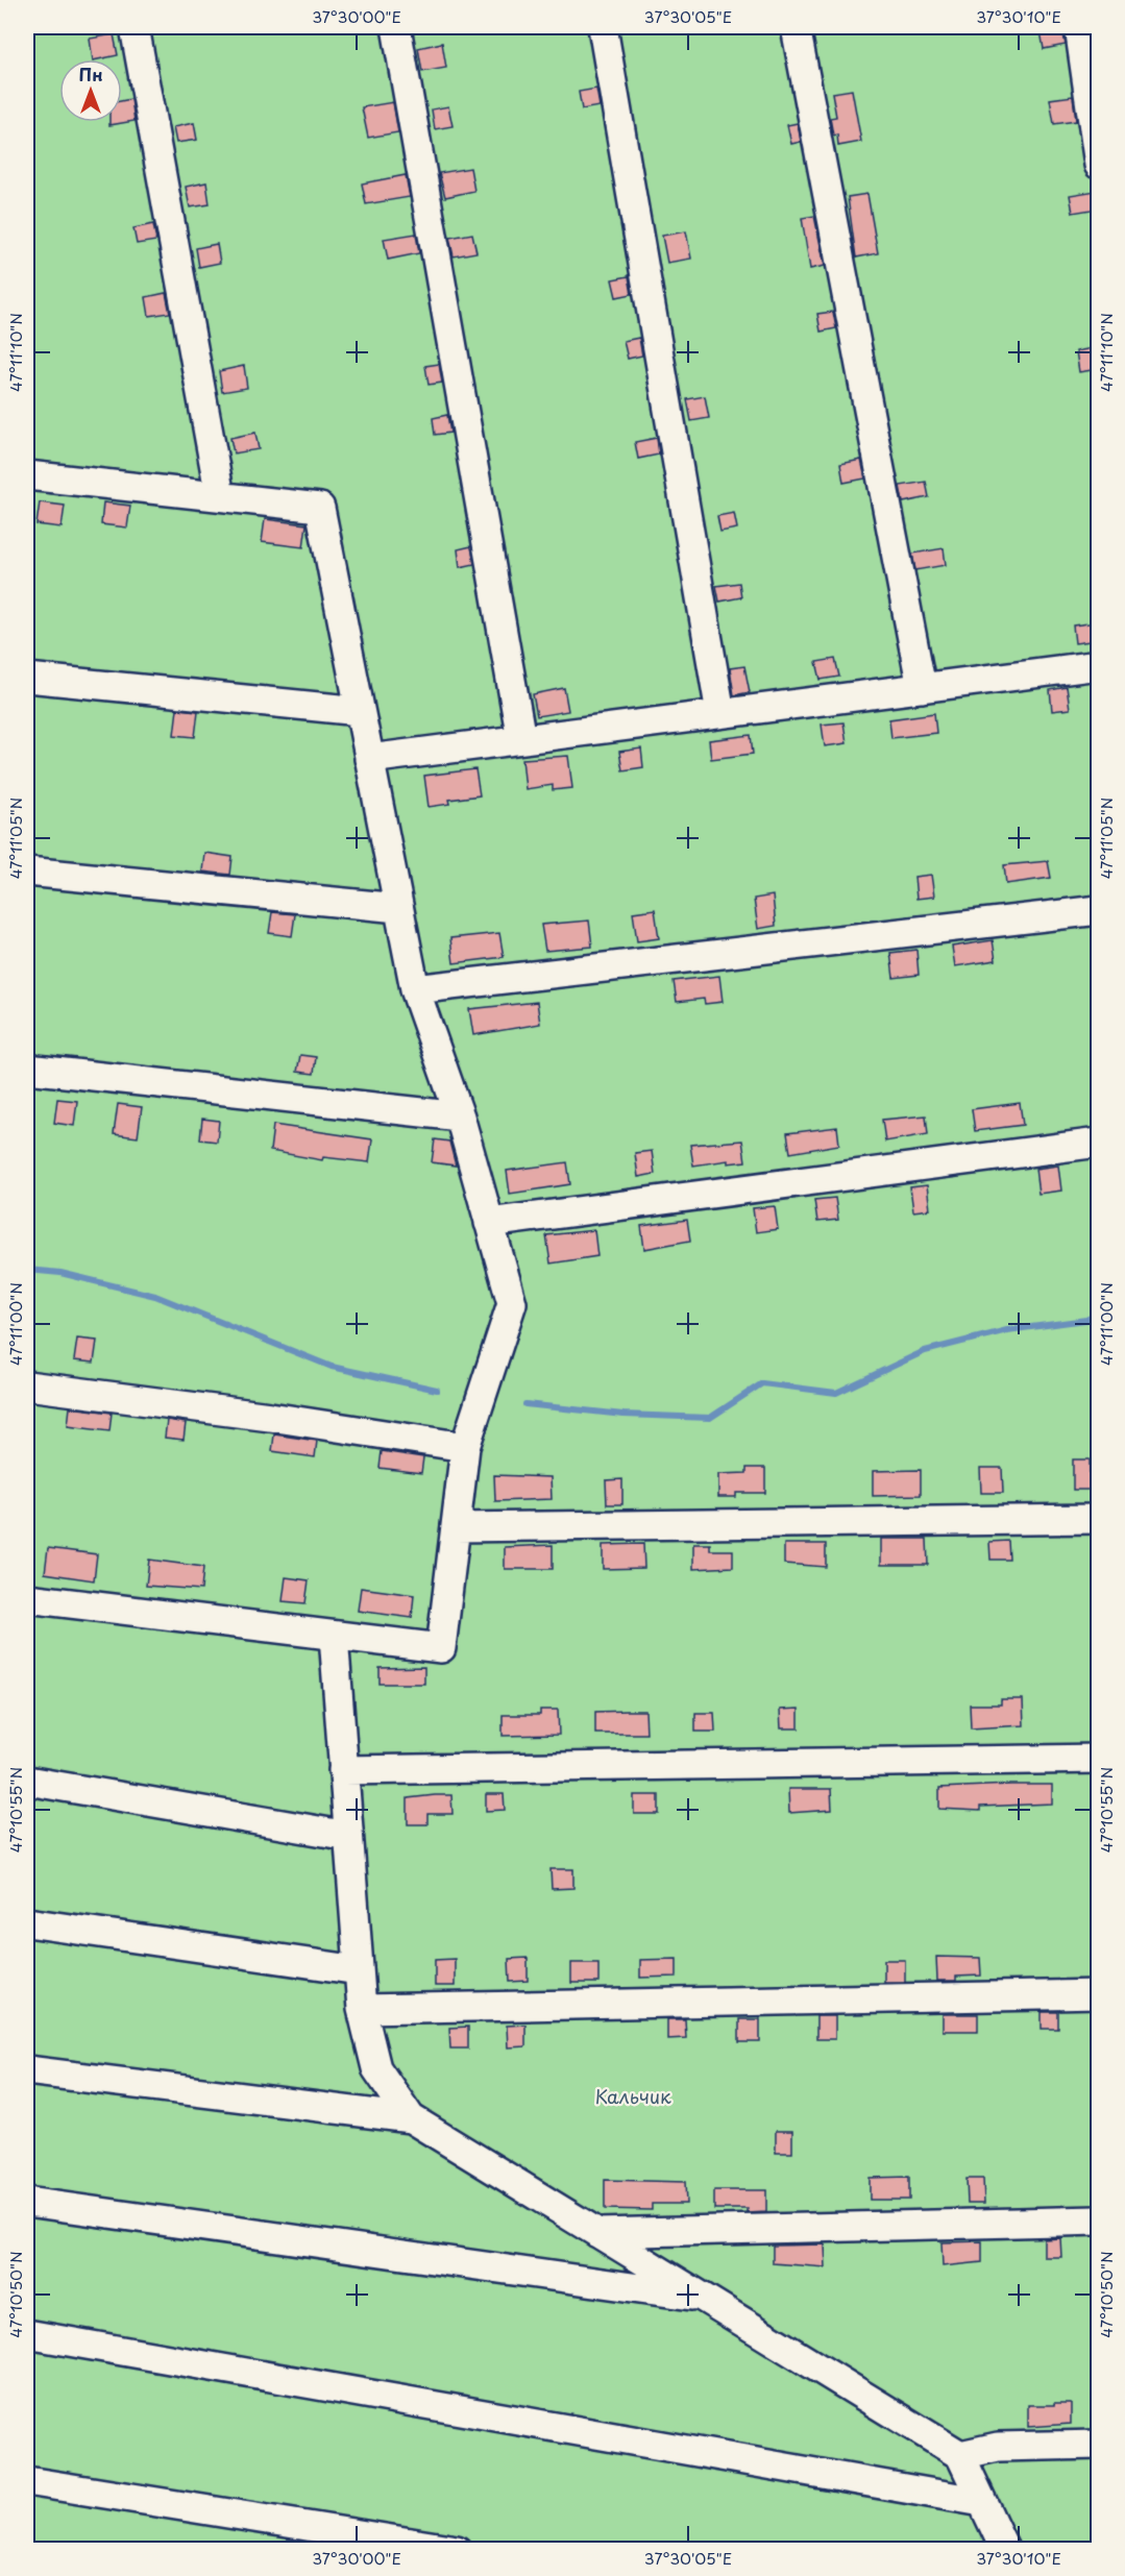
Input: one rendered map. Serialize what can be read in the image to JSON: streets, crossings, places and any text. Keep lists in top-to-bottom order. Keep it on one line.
{"parks":["Кальчик"],"north":"top","coordinates":["37°30'00\"E","37°30'05\"E","37°30'10\"E","47°11'10\"N","47°11'05\"N","47°11'00\"N","47°10'55\"N","47°10'50\"N"]}
